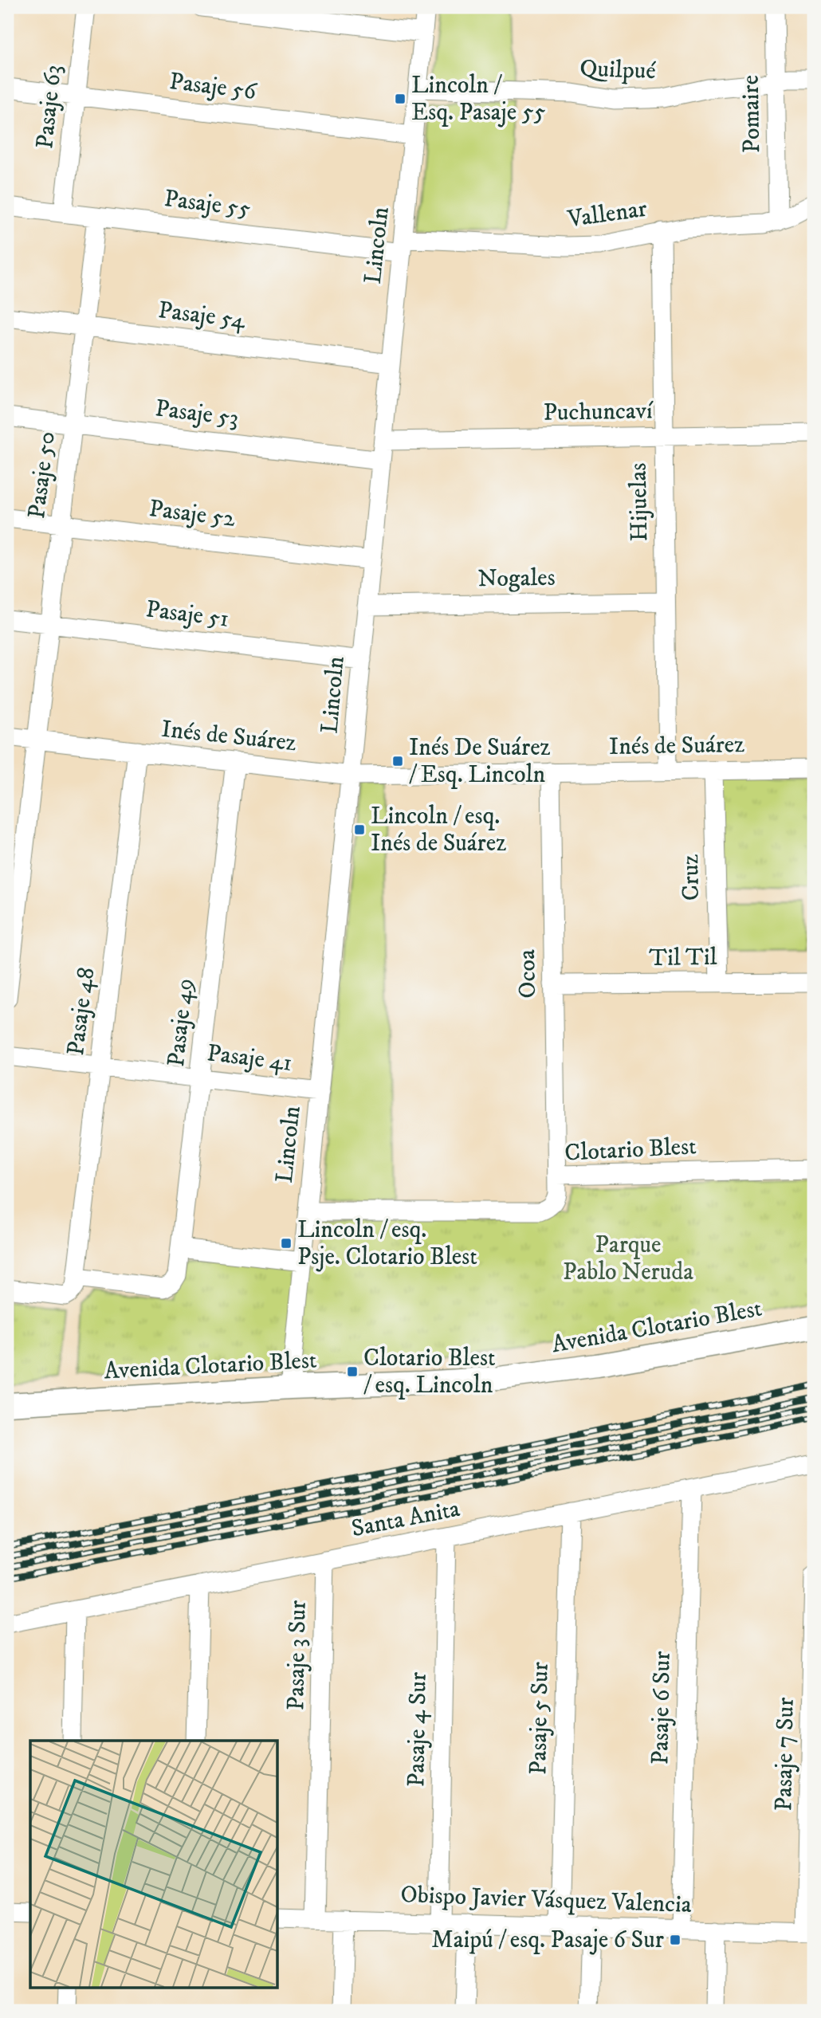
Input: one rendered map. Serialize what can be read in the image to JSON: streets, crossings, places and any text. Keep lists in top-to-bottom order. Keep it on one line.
{"streets":{"main road":["Avenida Clotario Blest"],"street":["Quilpué","Pasaje 56","Pasaje 63","Pomaire","Pasaje 55","Vallenar","Lincoln","Pasaje 54","Puchuncaví","Pasaje 53","Pasaje 50","Hijuelas","Pasaje 52","Nogales","Pasaje 51","Inés de Suárez","Cruz","Til Til","Ocoa","Pasaje 48","Pasaje 49","Pasaje 41","Clotario Blest","Santa Anita","Pasaje 3 Sur","Pasaje 6 Sur","Pasaje 5 Sur","Pasaje 4 Sur","Pasaje 7 Sur","Obispo Javier Vásquez Valencia"]},"crossings":[["Quilpué","Pomaire"],["Quilpué","Lincoln"],["Pasaje 56","Pasaje 63"],["Pasaje 56","Lincoln"],["Pasaje 63","Pasaje 55"],["Pomaire","Vallenar"],["Pasaje 55","Vallenar"],["Pasaje 55","Lincoln"],["Pasaje 55","Pasaje 50"],["Vallenar","Lincoln"],["Vallenar","Hijuelas"],["Lincoln","Pasaje 54"],["Lincoln","Puchuncaví"],["Lincoln","Pasaje 53"],["Lincoln","Pasaje 52"],["Lincoln","Nogales"],["Lincoln","Pasaje 51"],["Lincoln","Inés de Suárez"],["Lincoln","Pasaje 41"],["Lincoln","Clotario Blest"],["Lincoln","Avenida Clotario Blest"],["Pasaje 54","Pasaje 50"],["Puchuncaví","Hijuelas"],["Pasaje 53","Pasaje 50"],["Pasaje 50","Pasaje 52"],["Pasaje 50","Pasaje 51"],["Pasaje 50","Inés de Suárez"],["Hijuelas","Nogales"],["Hijuelas","Inés de Suárez"],["Inés de Suárez","Cruz"],["Inés de Suárez","Ocoa"],["Inés de Suárez","Pasaje 48"],["Inés de Suárez","Pasaje 49"],["Cruz","Til Til"],["Til Til","Ocoa"],["Ocoa","Clotario Blest"],["Pasaje 48","Pasaje 49"],["Pasaje 48","Pasaje 41"],["Pasaje 49","Pasaje 41"],["Santa Anita","Pasaje 3 Sur"],["Santa Anita","Pasaje 6 Sur"],["Santa Anita","Pasaje 5 Sur"],["Santa Anita","Pasaje 4 Sur"],["Pasaje 3 Sur","Obispo Javier Vásquez Valencia"],["Pasaje 6 Sur","Obispo Javier Vásquez Valencia"],["Pasaje 5 Sur","Obispo Javier Vásquez Valencia"],["Pasaje 4 Sur","Obispo Javier Vásquez Valencia"],["Pasaje 7 Sur","Obispo Javier Vásquez Valencia"]],"parks":["Parque Pablo Neruda"],"places":{"transit":["Lincoln / Esq. Pasaje 55","Inés De Suárez / Esq. Lincoln","Lincoln / esq. Inés de Suárez","Lincoln / esq. Psje. Clotario Blest","Clotario Blest / esq. Lincoln","Maipú / esq. Pasaje 6 Sur"]}}
